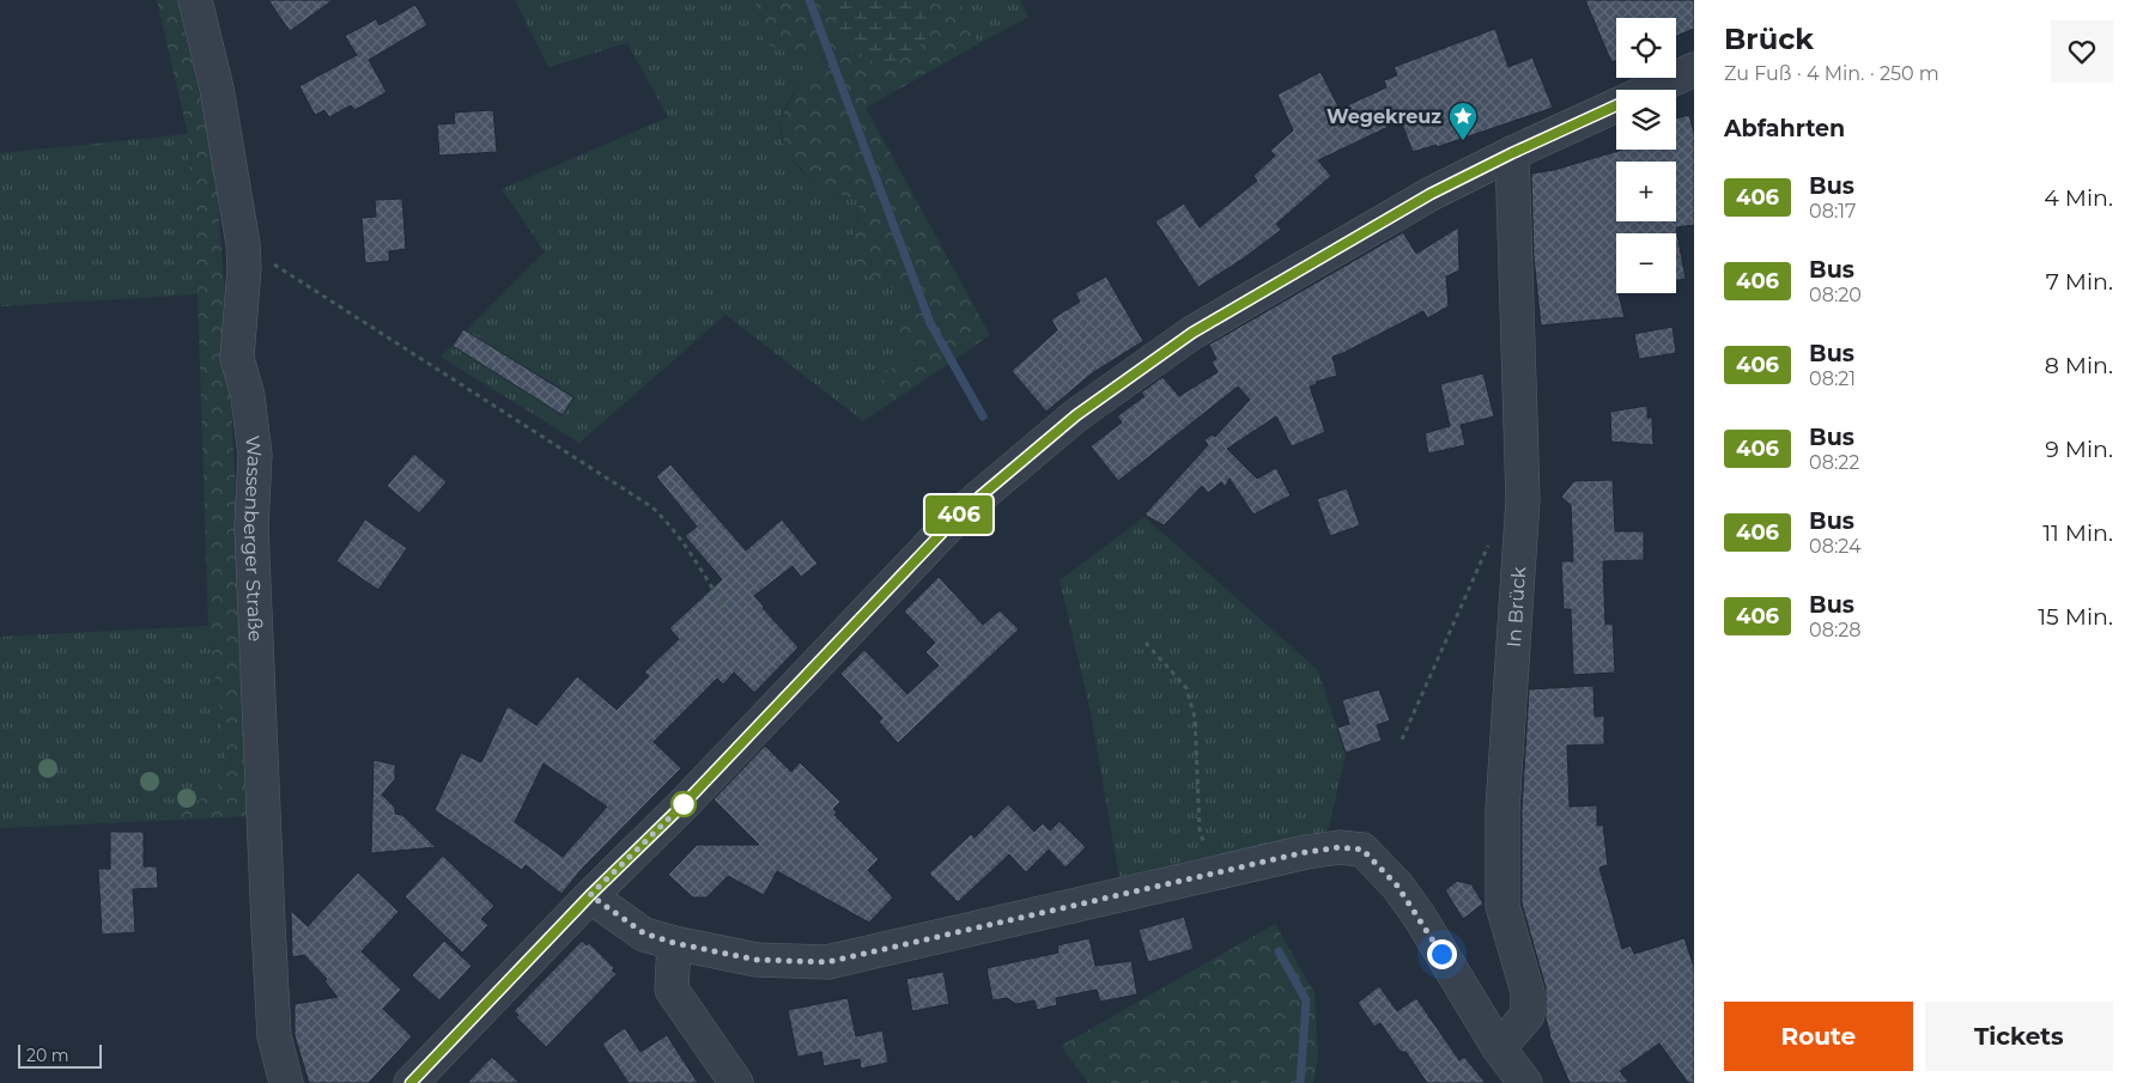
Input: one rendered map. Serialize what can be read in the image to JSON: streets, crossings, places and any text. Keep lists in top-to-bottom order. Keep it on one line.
{"streets":{"street":["Wassenberger Straße","In Brück"]},"places":{"place":["Wegekreuz"]},"lines":["bus line 406"],"scale_bar":"20 m","page":{"on_map":"406","heading":[["Brück","Zu Fuß · 4 Min. · 250 m"],"Abfahrten"],"map_buttons":["+","−"],"list":[{"mark":"406","name":"Bus","note":"08:17","value":"4 Min."},{"mark":"406","name":"Bus","note":"08:20","value":"7 Min."},{"mark":"406","name":"Bus","note":"08:21","value":"8 Min."},{"mark":"406","name":"Bus","note":"08:22","value":"9 Min."},{"mark":"406","name":"Bus","note":"08:24","value":"11 Min."},{"mark":"406","name":"Bus","note":"08:28","value":"15 Min."}],"buttons":["Route","Tickets"],"scale":"20 m"}}
